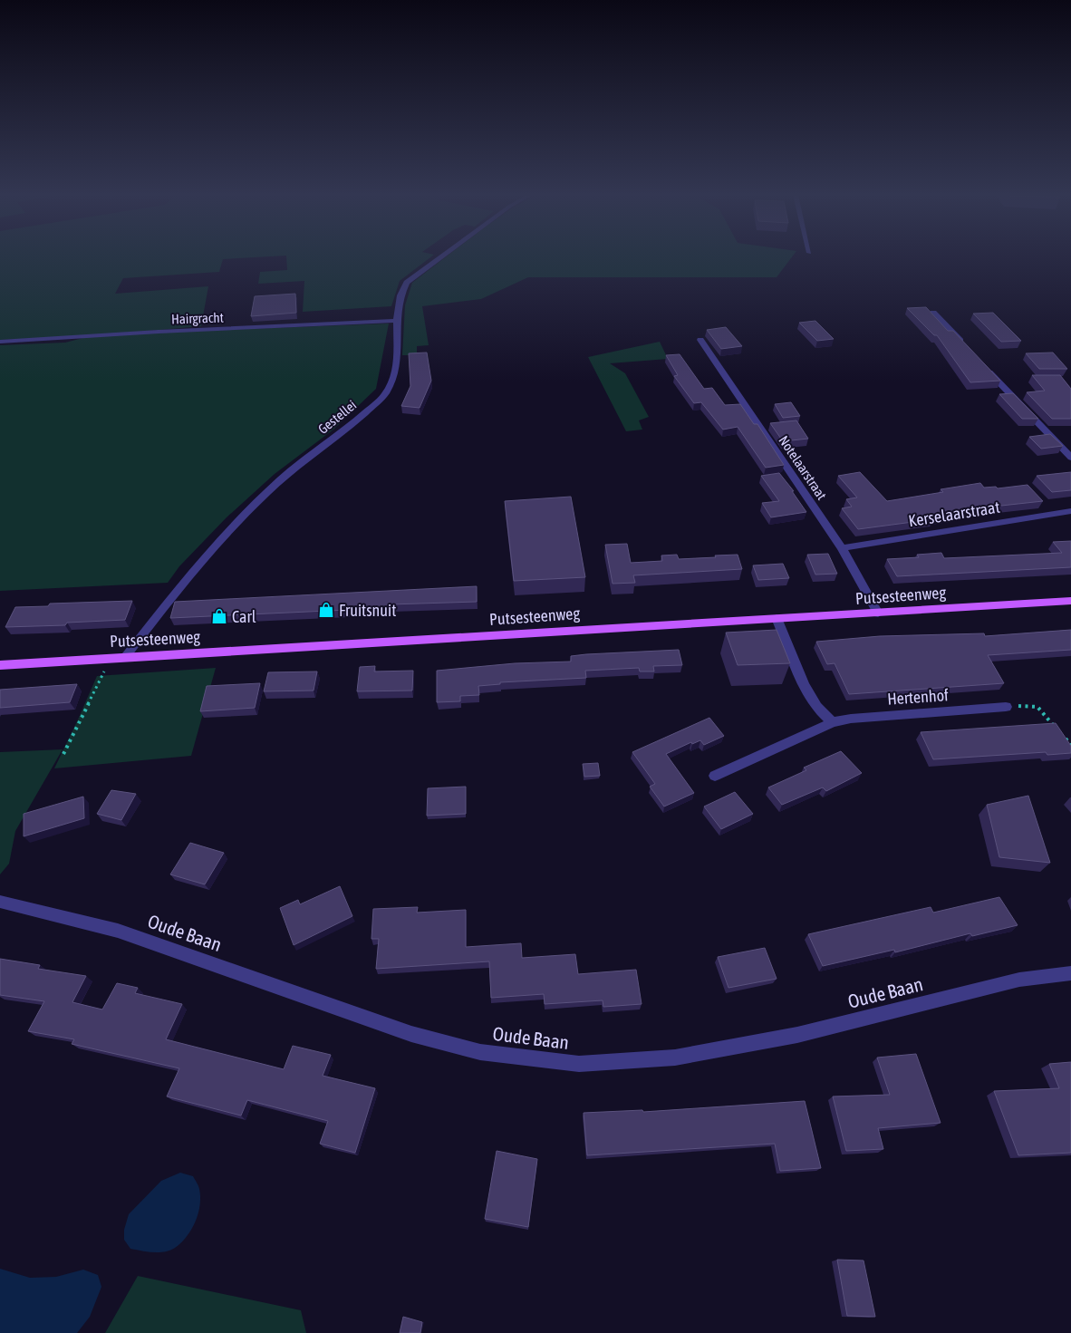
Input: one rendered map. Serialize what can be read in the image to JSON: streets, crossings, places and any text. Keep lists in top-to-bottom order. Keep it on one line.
{"streets":{"main road":["Putsesteenweg"],"street":["Hairgracht","Gestellei","Notelaarstraat","Kerselaarstraat","Hertenhof","Oude Baan"]},"crossings":[["Hairgracht","Gestellei"],["Gestellei","Putsesteenweg"],["Notelaarstraat","Kerselaarstraat"],["Notelaarstraat","Putsesteenweg"]],"places":{"shop":["Fruitsnuit","Carl"]}}
